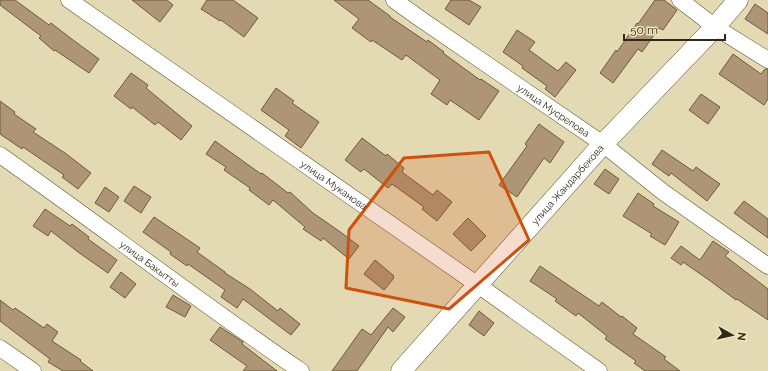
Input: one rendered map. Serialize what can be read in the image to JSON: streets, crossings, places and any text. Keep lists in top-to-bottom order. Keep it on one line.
{"streets":{"street":["улица Мусрепова","улица Жандарбекова","улица Муканова","улица Бакытты"]},"crossings":[["улица Мусрепова","улица Жандарбекова"],["улица Жандарбекова","улица Муканова"]],"scale_bar":"50 m","north":"right"}
